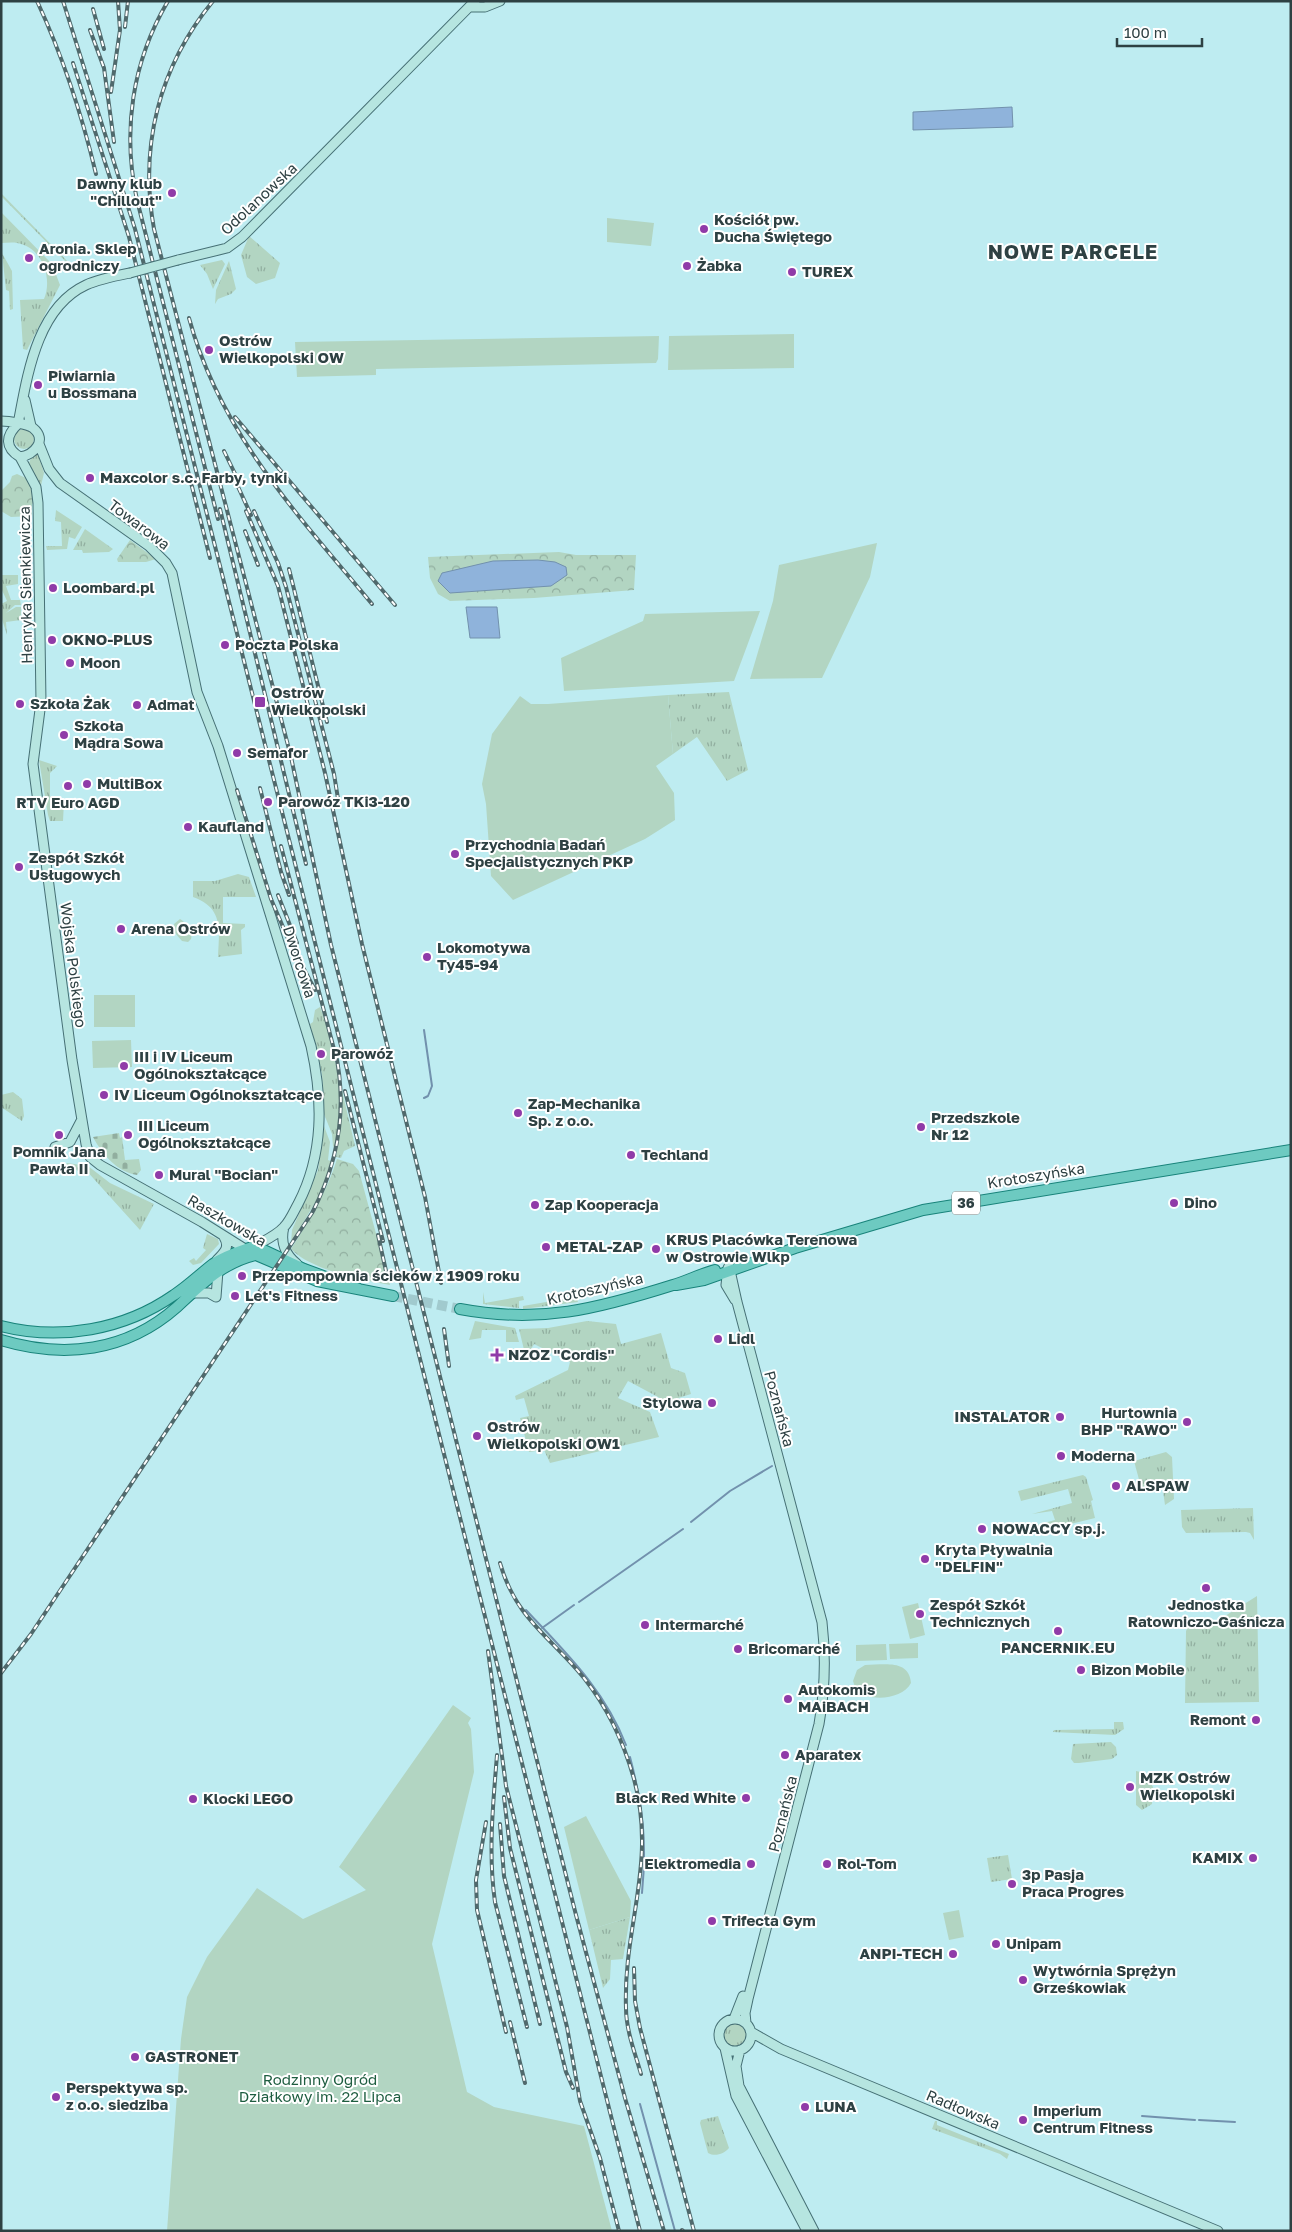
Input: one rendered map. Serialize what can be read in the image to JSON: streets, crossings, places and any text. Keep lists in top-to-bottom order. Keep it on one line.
{"streets":{"main road":["Odolanowska","Towarowa","Henryka Sienkiewicza","Dworcowa","Wojska Polskiego","Krotoszyńska","36","Raszkowska","Poznańska","Radłowska"]},"crossings":[["Odolanowska","Towarowa"],["Odolanowska","Henryka Sienkiewicza"],["Towarowa","Henryka Sienkiewicza"],["Towarowa","Dworcowa"],["Henryka Sienkiewicza","Wojska Polskiego"],["Dworcowa","Raszkowska"],["Wojska Polskiego","Raszkowska"],["Krotoszyńska","Poznańska"]],"districts":["NOWE PARCELE"],"parks":["Rodzinny Ogród Działkowy im. 22 Lipca"],"places":{"other":["Dawny klub \"Chillout\"","Kościół pw. Ducha Świętego","Aronia. Sklep ogrodniczy","Żabka","TUREX","Ostrów Wielkopolski OW","Piwiarnia u Bossmana","Maxcolor s.c. Farby, tynki","Loombard.pl","OKNO-PLUS","Poczta Polska","Moon","Szkoła Żak","Admat","Szkoła Mądra Sowa","Semafor","MultiBox","RTV Euro AGD","Parowóz TKi3-120","Kaufland","Przychodnia Badań Specjalistycznych PKP","Zespół Szkół Usługowych","Arena Ostrów","Lokomotywa Ty45-94","Parowóz","III i IV Liceum Ogólnokształcące","IV Liceum Ogólnokształcące","Zap-Mechanika Sp. z o.o.","Przedszkole Nr 12","Pomnik Jana Pawła II","III Liceum Ogólnokształcące","Techland","Mural \"Bocian\"","Dino","Zap Kooperacja","METAL-ZAP","KRUS Placówka Terenowa w Ostrowie Wlkp","Przepompownia ścieków z 1909 roku","Let's Fitness","Lidl","Stylowa","INSTALATOR","Hurtownia BHP \"RAWO\"","Ostrów Wielkopolski OW1","Moderna","ALSPAW","NOWACCY sp.j.","Kryta Pływalnia \"DELFIN\"","Jednostka Ratowniczo-Gaśnicza","Zespół Szkół Technicznych","Intermarché","PANCERNIK.EU","Bricomarché","Bizon Mobile","Autokomis MAiBACH","Remont","Aparatex","MZK Ostrów Wielkopolski","Black Red White","Klocki LEGO","KAMIX","Elektromedia","Rol-Tom","3p Pasja Praca Progres","Trifecta Gym","Unipam","ANPI-TECH","Wytwórnia Sprężyn Grześkowiak","GASTRONET","Perspektywa sp. z o.o. siedziba","LUNA","Imperium Centrum Fitness"],"transit":["Ostrów Wielkopolski"],"health":["NZOZ \"Cordis\""]},"scale_bar":"100 m"}
